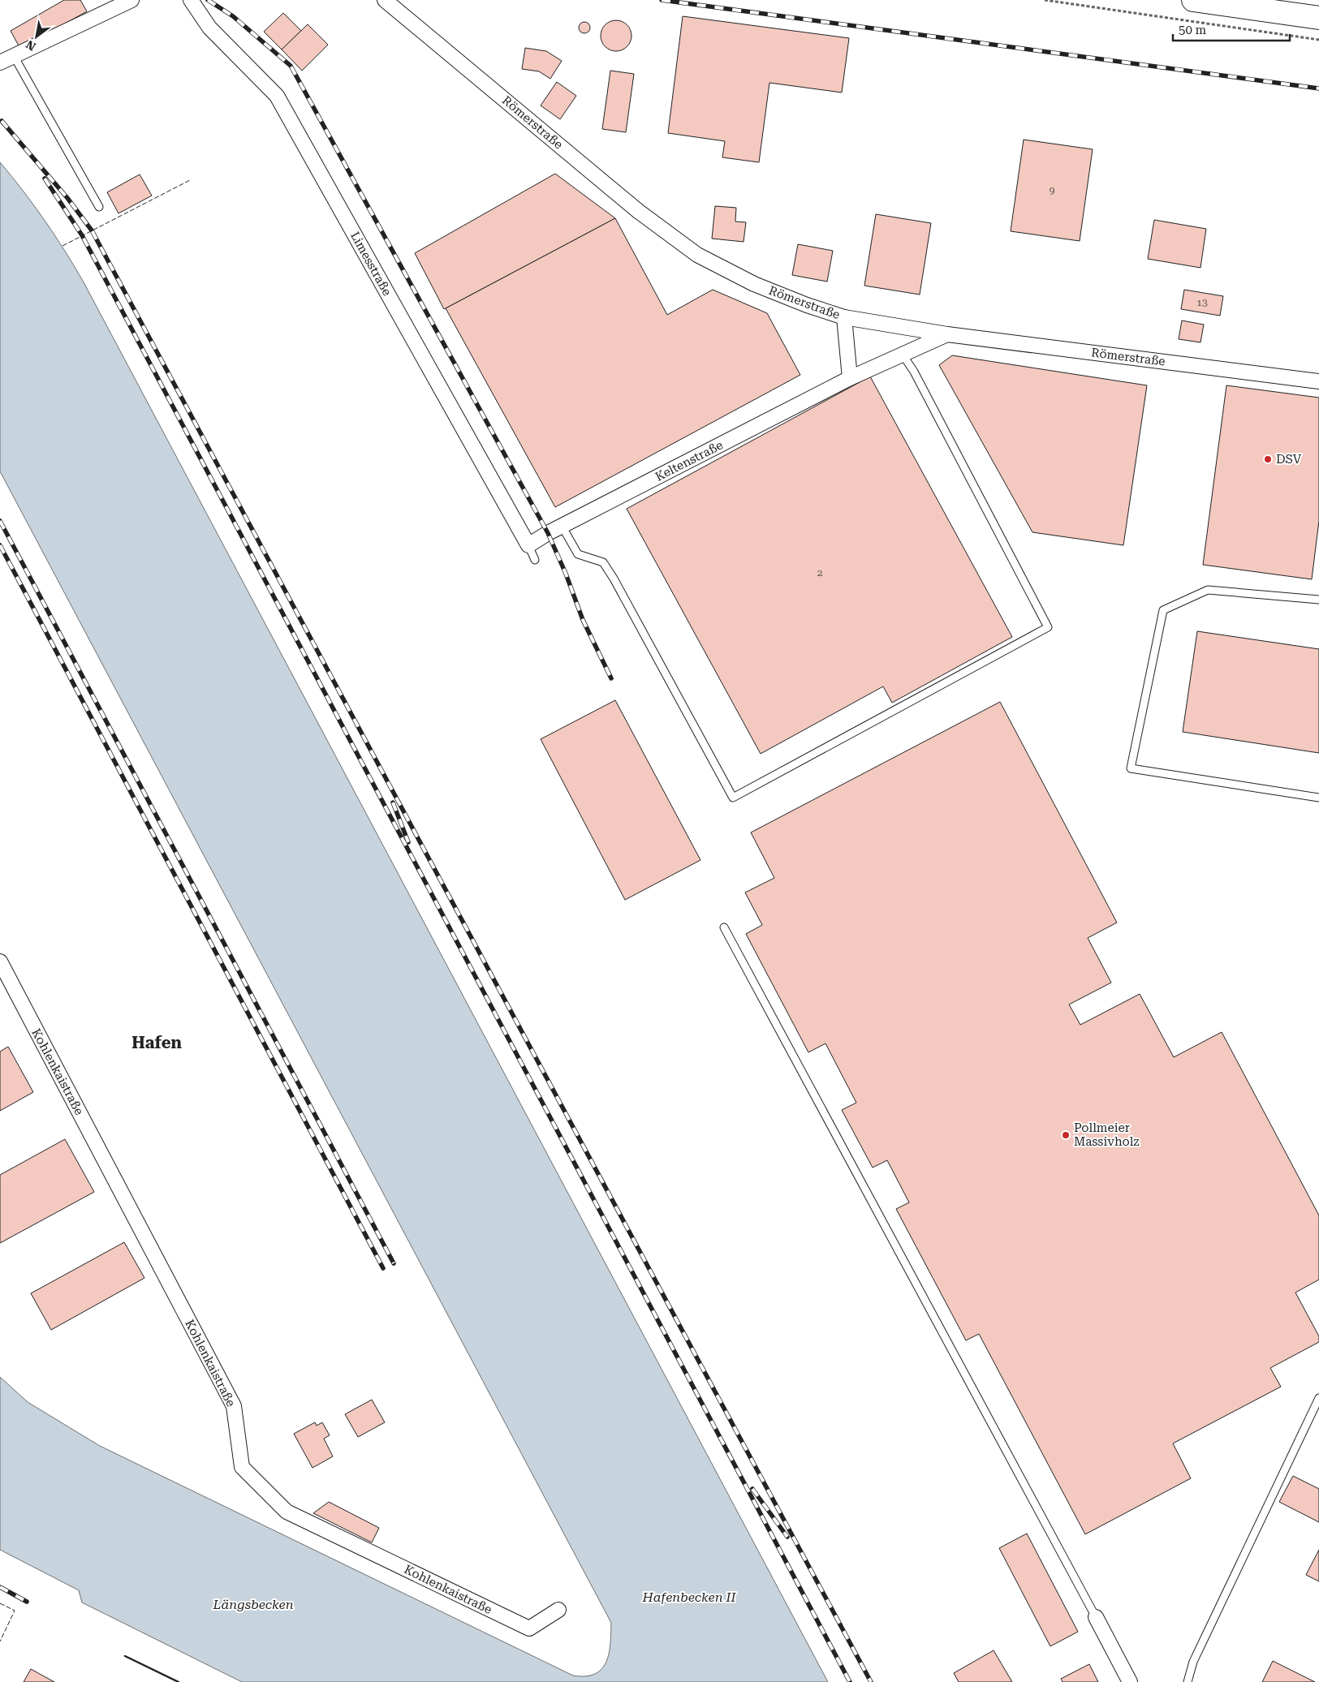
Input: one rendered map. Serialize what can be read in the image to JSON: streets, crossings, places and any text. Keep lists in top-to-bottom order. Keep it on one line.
{"streets":{"street":["Römerstraße","Limesstraße","Keltenstraße","Kohlenkaistraße"]},"crossings":[["Römerstraße","Keltenstraße"],["Limesstraße","Keltenstraße"]],"districts":["Hafen"],"water":["Hafenbecken II","Längsbecken"],"places":["DSV","Pollmeier Massivholz"],"house_numbers":["9","13","2"],"scale_bar":"50 m","north":"bottom left"}
